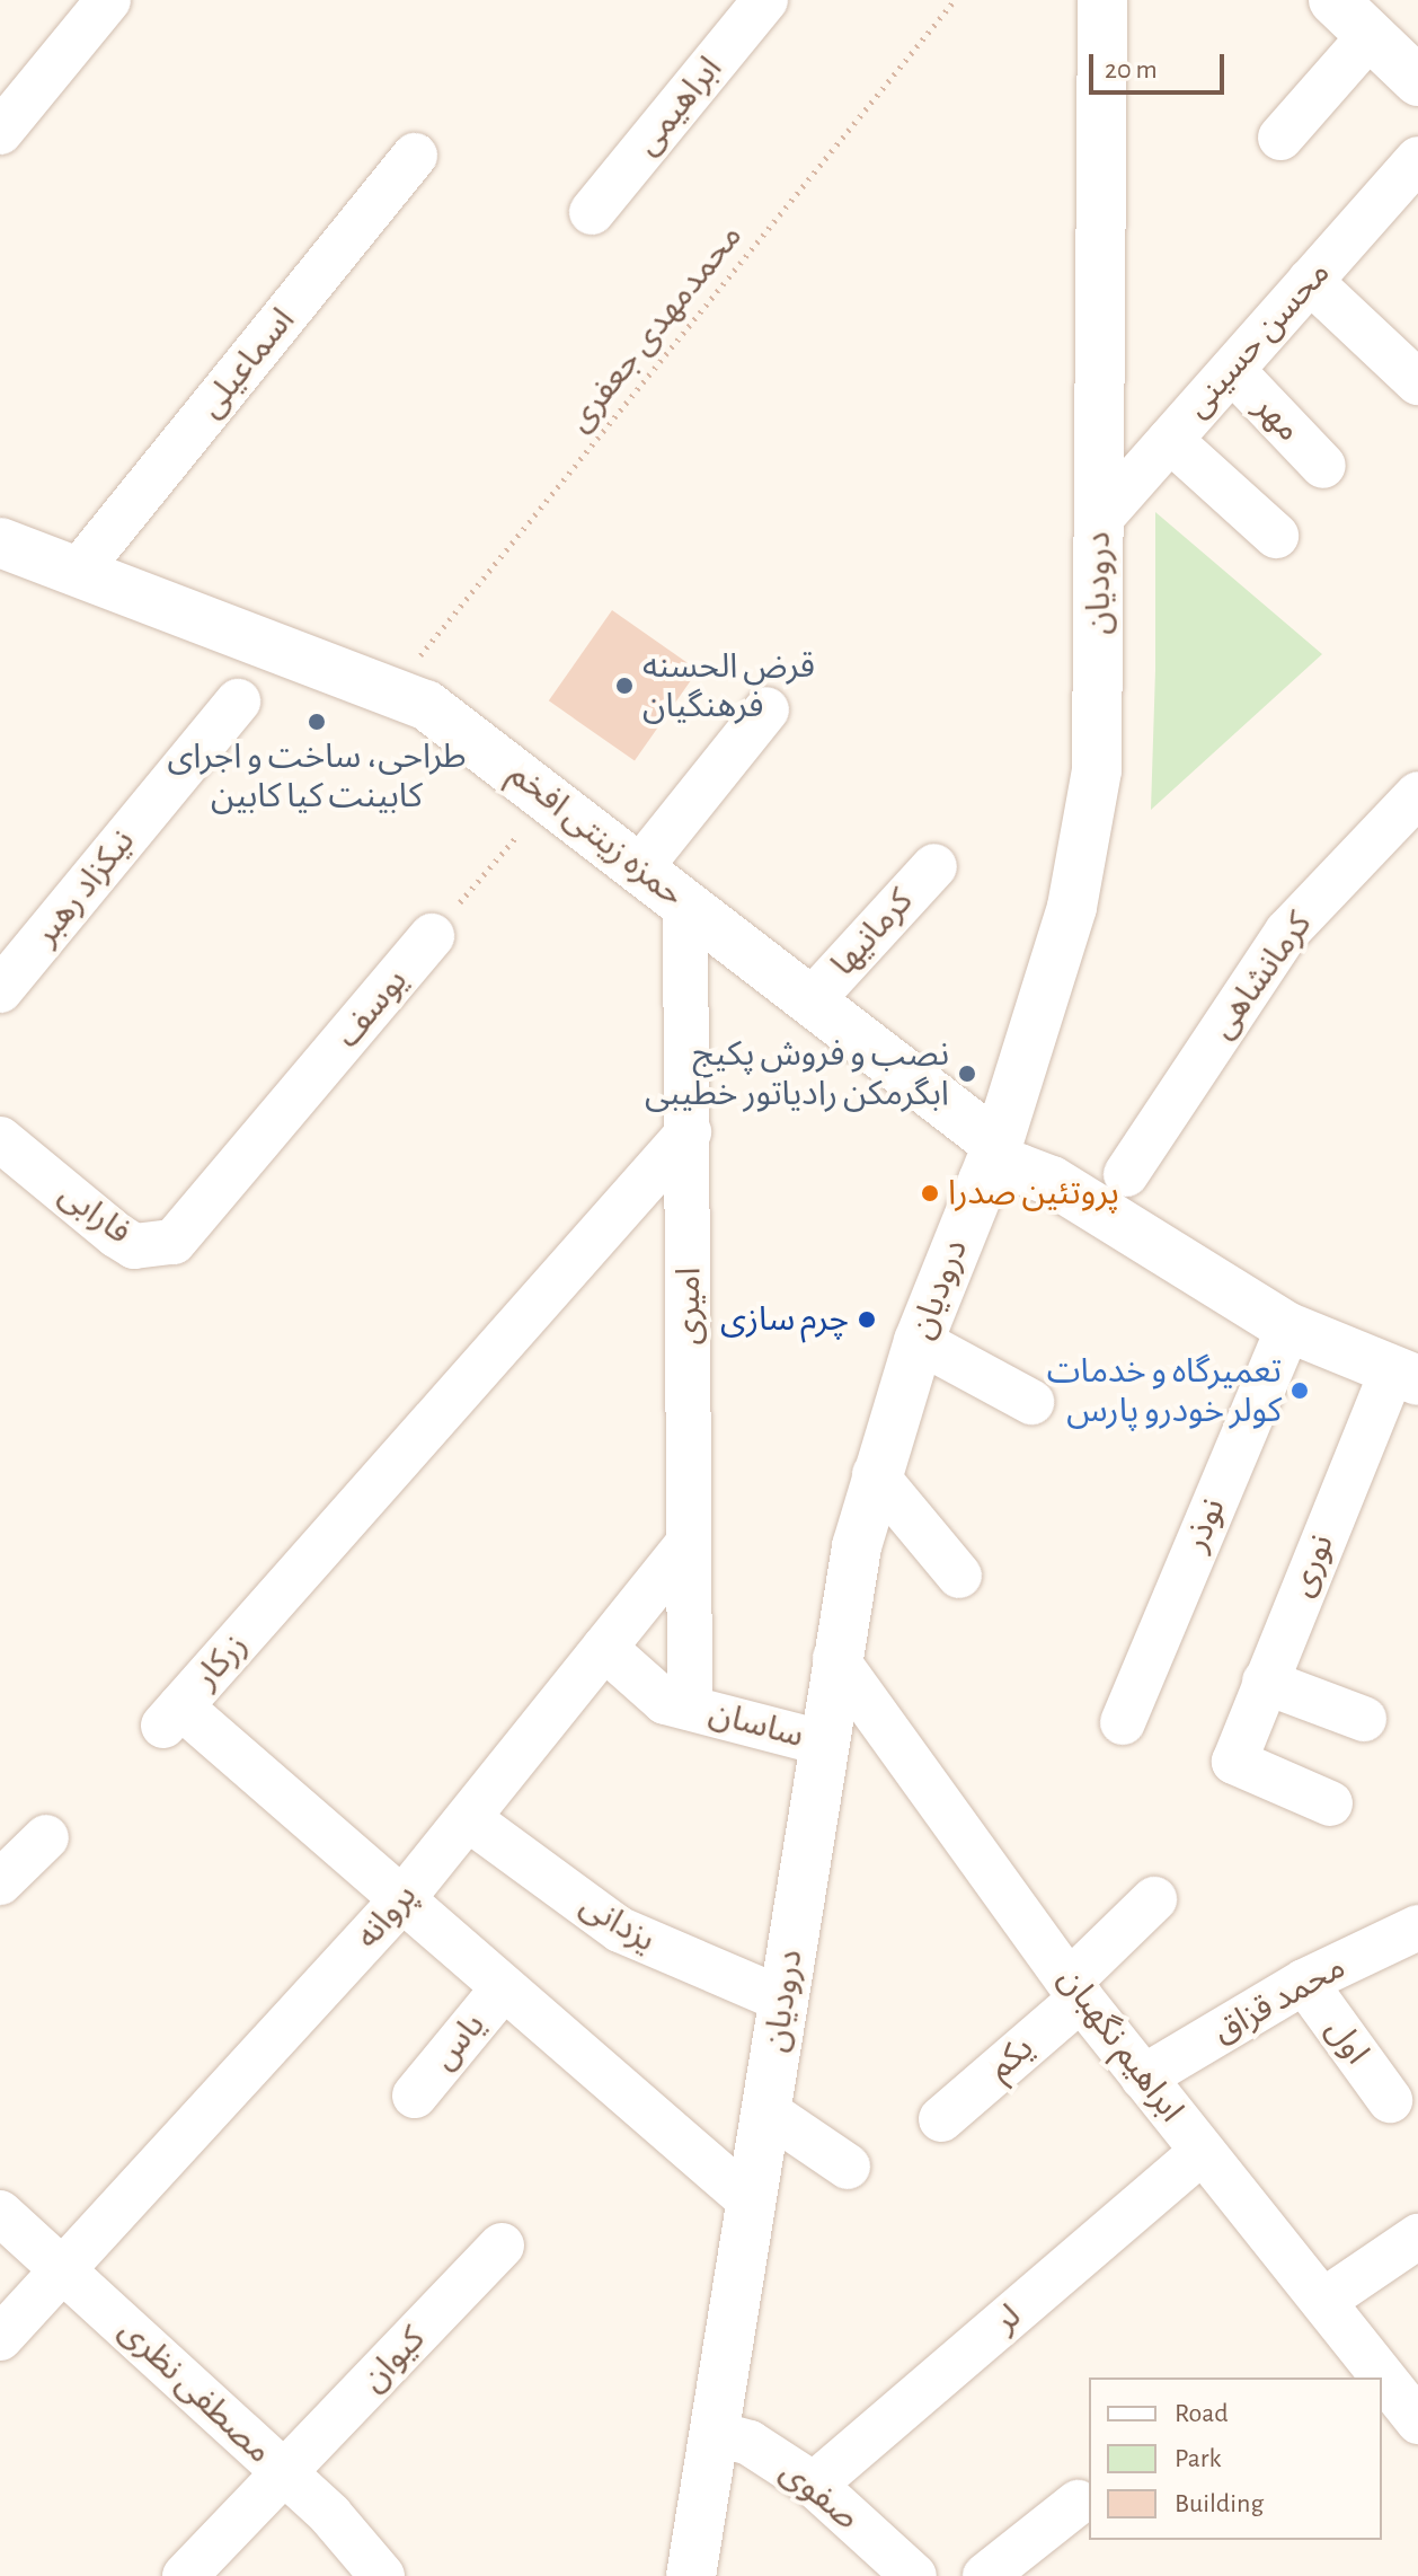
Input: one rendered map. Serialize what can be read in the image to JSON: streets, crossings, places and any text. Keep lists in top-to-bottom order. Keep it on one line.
{"streets":{"street":["ابراهیمی","محسن حسینی","اسماعیلی","مهر","درودیان","حمزه زینتی افخم","نیکزاد رهبر","کرمانیها","کرمانشاهی","یوسف","فارابی","امیری","نوذر","نوری","زرکار","ساسان","پروانه","یزدانی","محمد قزاق","یاس","اول","ابراهیم نگهبان","یکم","لر","کیوان","مصطفی نظری","صفوی"],"path":["محمدمهدی جعفری"]},"crossings":[["محمدمهدی جعفری","حمزه زینتی افخم"],["محسن حسینی","مهر"],["محسن حسینی","درودیان"],["اسماعیلی","حمزه زینتی افخم"],["درودیان","حمزه زینتی افخم"],["درودیان","زرکار"],["درودیان","ساسان"],["درودیان","یزدانی"],["درودیان","ابراهیم نگهبان"],["درودیان","صفوی"],["حمزه زینتی افخم","کرمانیها"],["حمزه زینتی افخم","یوسف"],["حمزه زینتی افخم","امیری"],["یوسف","فارابی"],["امیری","زرکار"],["امیری","ساسان"],["امیری","پروانه"],["زرکار","پروانه"],["زرکار","یاس"],["ساسان","پروانه"],["پروانه","یزدانی"],["پروانه","مصطفی نظری"],["محمد قزاق","اول"],["محمد قزاق","ابراهیم نگهبان"],["ابراهیم نگهبان","یکم"],["ابراهیم نگهبان","لر"],["لر","صفوی"],["کیوان","مصطفی نظری"]],"places":["قرض الحسنه فرهنگیان","طراحی، ساخت و اجرای کابینت کیا کابین","نصب و فروش پکیج ابگرمکن رادیاتور خطیبی","پروتئین صدرا","چرم سازی","تعمیرگاه و خدمات کولر خودرو پارس"],"legend":["Road","Park","Building"],"scale_bar":"20 m"}
